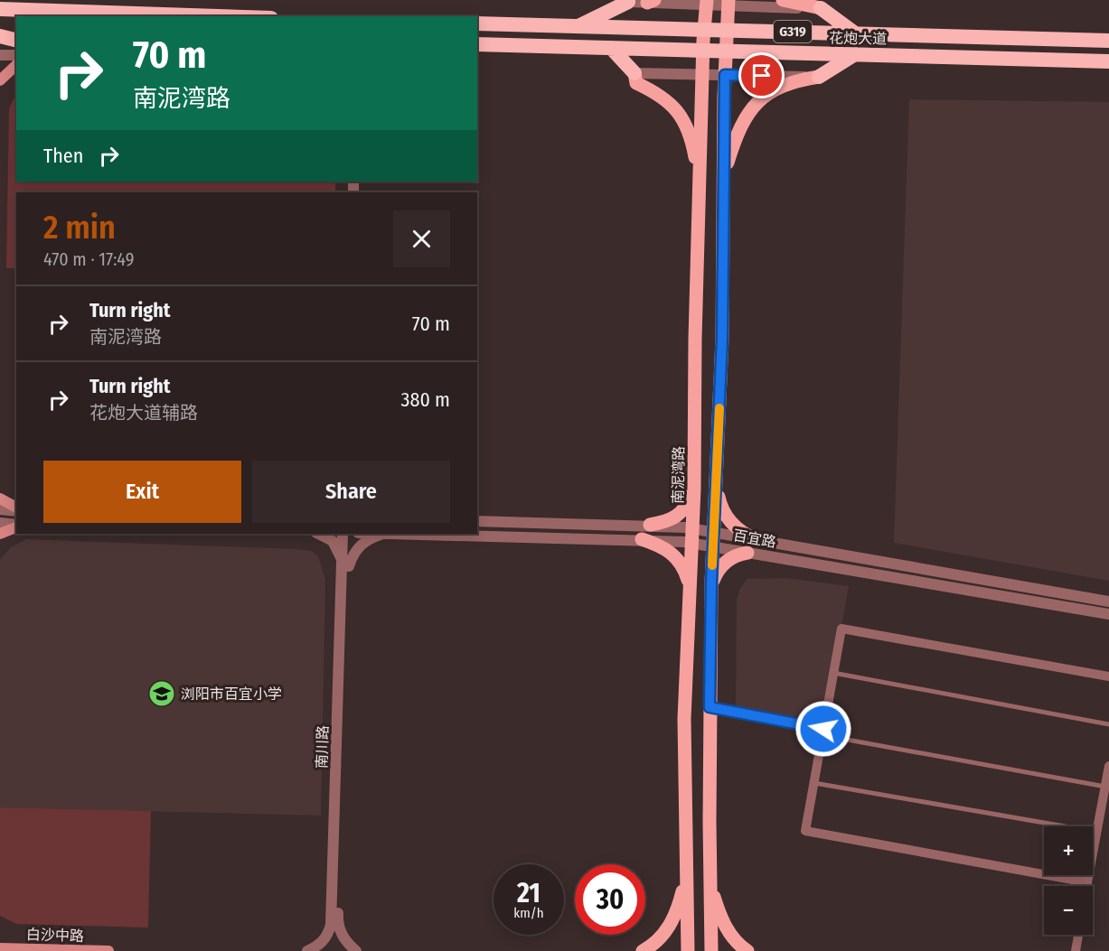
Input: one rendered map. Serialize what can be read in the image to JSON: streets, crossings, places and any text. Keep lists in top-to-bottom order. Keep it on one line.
{"streets":{"highway":["G319","花炮大道"],"main road":["南泥湾路","白沙中路"],"street":["百宜路","南川路"]},"crossings":[["花炮大道","南泥湾路"],["南泥湾路","百宜路"]],"places":{"school or university":["浏阳市百宜小学"]},"page":{"turn":["70 m","南泥湾路"],"then":"Then","heading":["2 min","470 m · 17:49"],"list":[{"name":"Turn right","note":"南泥湾路","value":"70 m"},{"name":"Turn right","note":"花炮大道辅路","value":"380 m"}],"buttons":["Exit","Share"],"map_buttons":["+","−"],"speed":"21 km/h","limit":"30"}}
